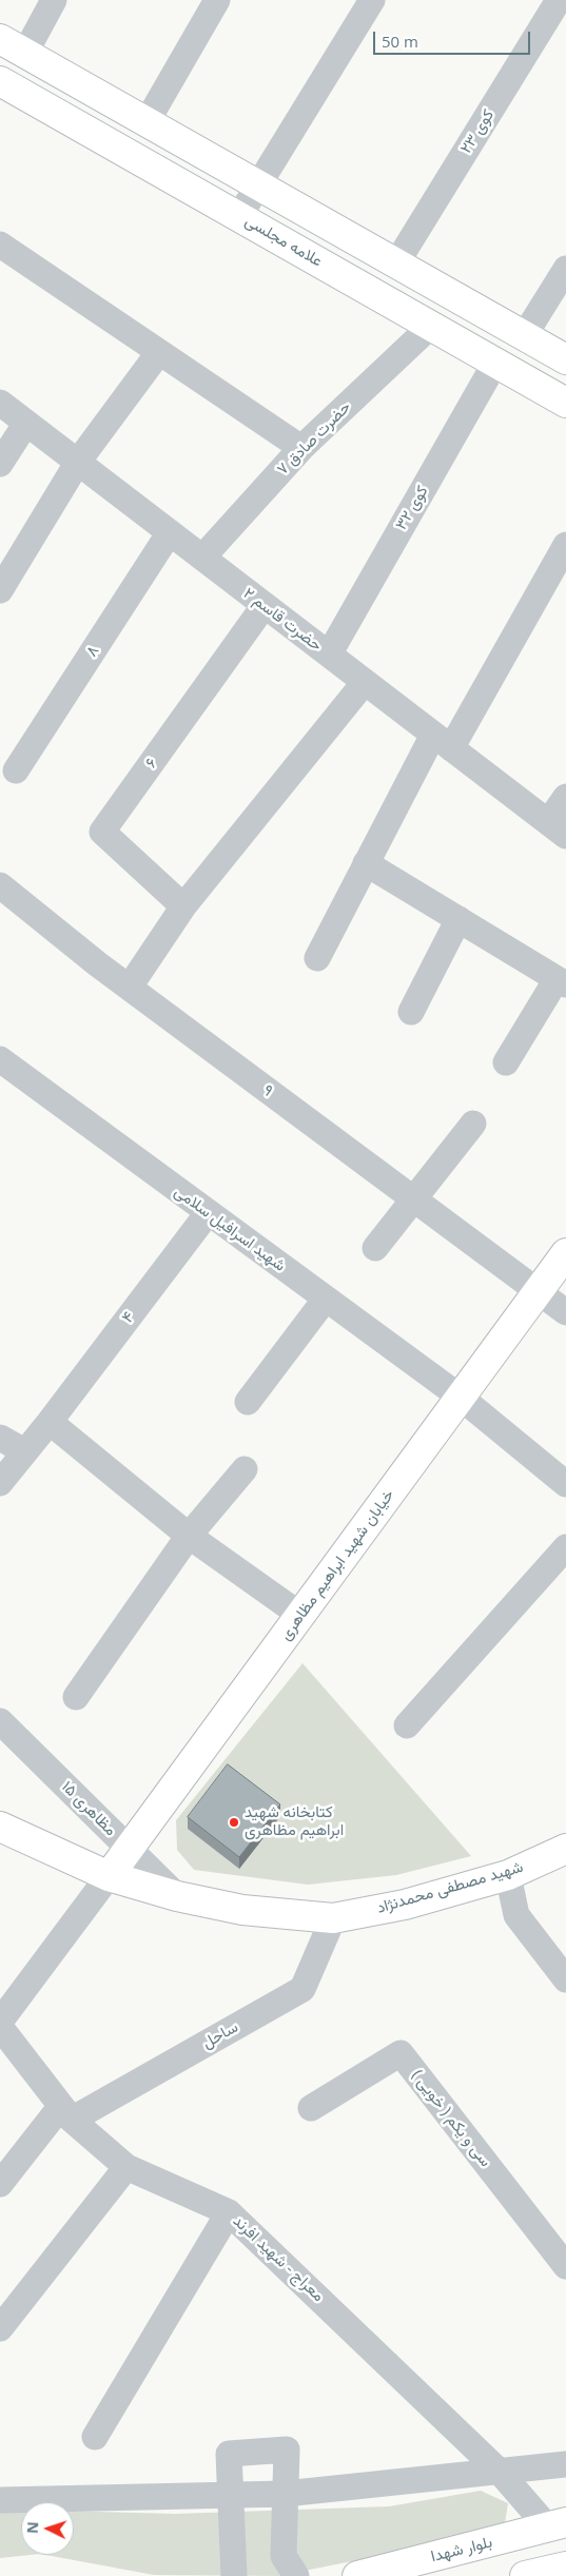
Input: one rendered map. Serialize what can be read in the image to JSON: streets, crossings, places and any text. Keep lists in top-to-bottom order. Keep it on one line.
{"streets":{"main road":["علامه مجلسی","خیابان شهید ابراهیم مظاهری","شهید مصطفی محمدنژاد","بلوار شهدا"],"street":["کوی ۲۳","۷ حضرت صادق","کوی ۳۲","۲ حضرت قاسم","۸","۶","۹","شهید اسرافیل سلامی","۴","۱۵ مظاهری","ساحل","سی و یکم ( خویی )","معراج - شهید افرند"]},"crossings":[["علامه مجلسی","۷ حضرت صادق"],["علامه مجلسی","کوی ۳۲"],["۷ حضرت صادق","۲ حضرت قاسم"],["کوی ۳۲","۲ حضرت قاسم"],["۲ حضرت قاسم","۸"],["۲ حضرت قاسم","۶"],["۹","خیابان شهید ابراهیم مظاهری"],["شهید اسرافیل سلامی","۴"],["شهید اسرافیل سلامی","خیابان شهید ابراهیم مظاهری"],["خیابان شهید ابراهیم مظاهری","۱۵ مظاهری"],["خیابان شهید ابراهیم مظاهری","شهید مصطفی محمدنژاد"],["۱۵ مظاهری","شهید مصطفی محمدنژاد"],["شهید مصطفی محمدنژاد","ساحل"],["ساحل","معراج - شهید افرند"],["معراج - شهید افرند","بلوار شهدا"]],"places":["کتابخانه شهید ابراهیم مظاهری"],"scale_bar":"50 m","north":"left"}
